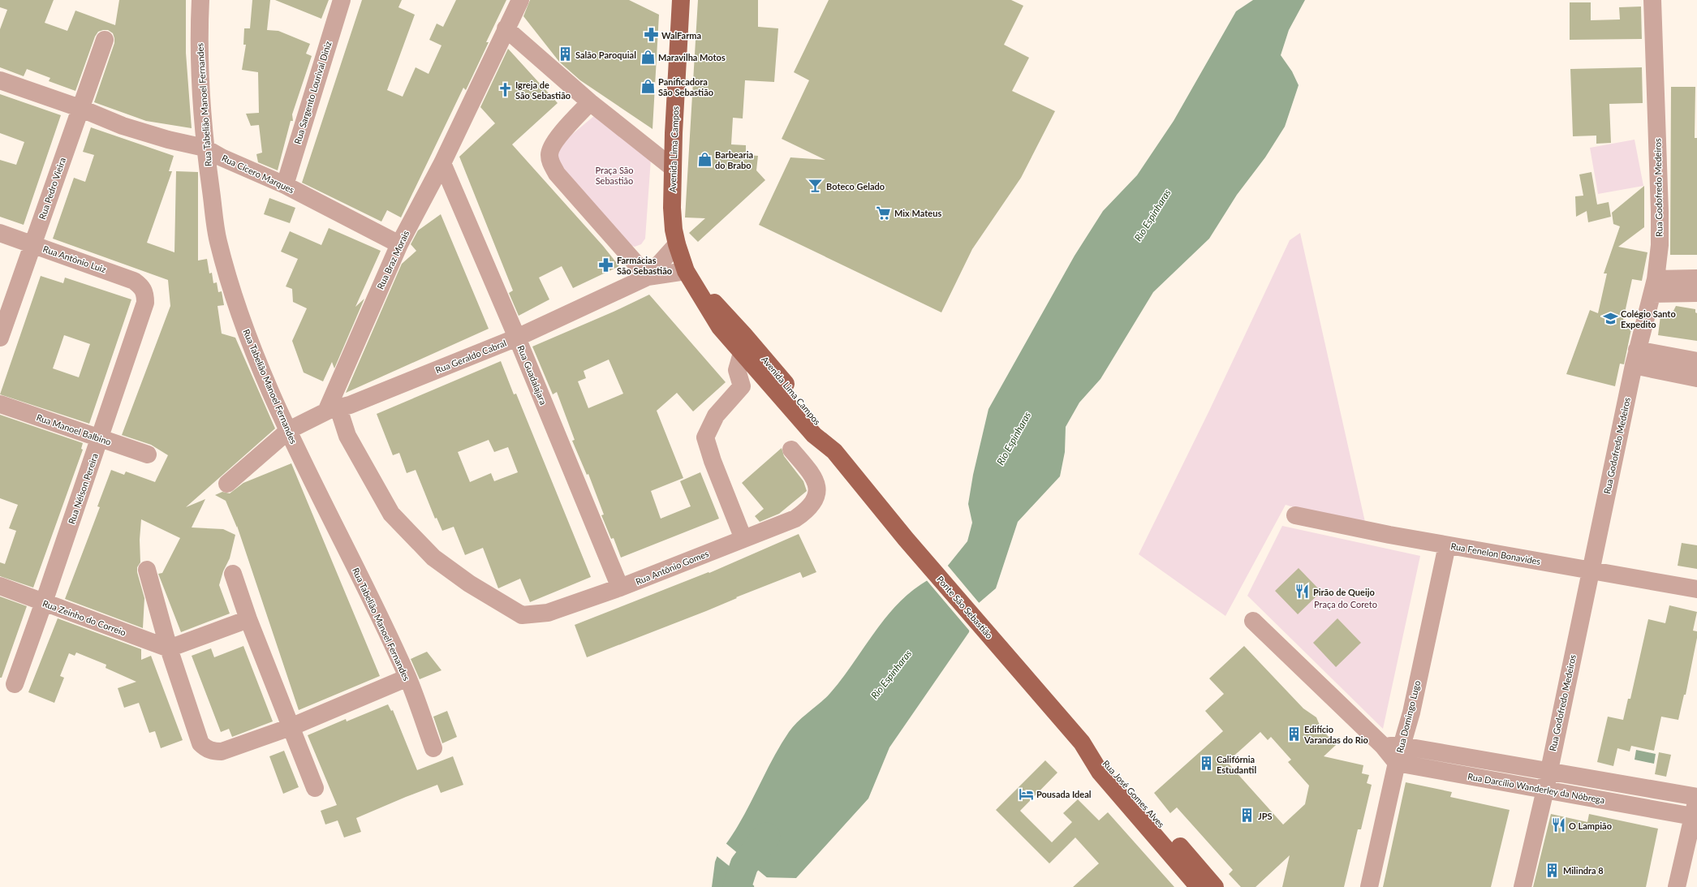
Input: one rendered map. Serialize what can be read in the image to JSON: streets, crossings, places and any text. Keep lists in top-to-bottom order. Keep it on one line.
{"streets":{"main road":["Avenida Lima Campos","Ponte São Sebastião","Rua José Gomes Alves"],"street":["Rua Sargento Lourival Diniz","Rua Tabelião Manoel Fernandes","Rua Cícero Marques","Rua Godofredo Medeiros","Rua Pedro Vieira","Rua Antônio Luiz","Rua Braz Morais","Rua Geraldo Cabral","Rua Guadalajara","Rua Manoel Balbino","Rua Nélson Pereira","Rua Fenelon Bonavides","Rua Antônio Gomes","Rua Zeinho do Correio","Rua Domingo Lugo","Rua Darcílio Wanderley da Nóbrega"]},"crossings":[["Rua Sargento Lourival Diniz","Rua Cícero Marques"],["Rua Tabelião Manoel Fernandes","Rua Cícero Marques"],["Avenida Lima Campos","Rua Geraldo Cabral"],["Avenida Lima Campos","Ponte São Sebastião"],["Rua Cícero Marques","Rua Pedro Vieira"],["Rua Cícero Marques","Rua Braz Morais"],["Rua Godofredo Medeiros","Rua Fenelon Bonavides"],["Rua Godofredo Medeiros","Rua Darcílio Wanderley da Nóbrega"],["Rua Pedro Vieira","Rua Antônio Luiz"],["Rua Antônio Luiz","Rua Nélson Pereira"],["Rua Braz Morais","Rua Geraldo Cabral"],["Rua Braz Morais","Rua Guadalajara"],["Rua Braz Morais","Rua Antônio Gomes"],["Rua Geraldo Cabral","Rua Guadalajara"],["Rua Geraldo Cabral","Rua Antônio Gomes"],["Rua Guadalajara","Rua Antônio Gomes"],["Rua Manoel Balbino","Rua Nélson Pereira"],["Rua Nélson Pereira","Rua Zeinho do Correio"],["Rua Fenelon Bonavides","Rua Domingo Lugo"],["Ponte São Sebastião","Rua José Gomes Alves"],["Rua Domingo Lugo","Rua Darcílio Wanderley da Nóbrega"]],"water":["Rio Espinharas"],"parks":["Praça São Sebastião","Praça do Coreto"],"places":{"pharmacy":["WalFarma","Farmácias São Sebastião"],"building":["Salão Paroquial","Edifício Varandas do Rio","Califórnia Estudantil","JPS","Milindra 8"],"shop":["Maravilha Motos","Panificadora São Sebastião","Barbearia do Brabo"],"church":["Igreja de São Sebastião"],"bar":["Boteco Gelado"],"supermarket":["Mix Mateus"],"school or university":["Colégio Santo Expedito"],"restaurant":["Pirão de Queijo","O Lampião"],"hotel":["Pousada Ideal"]}}
